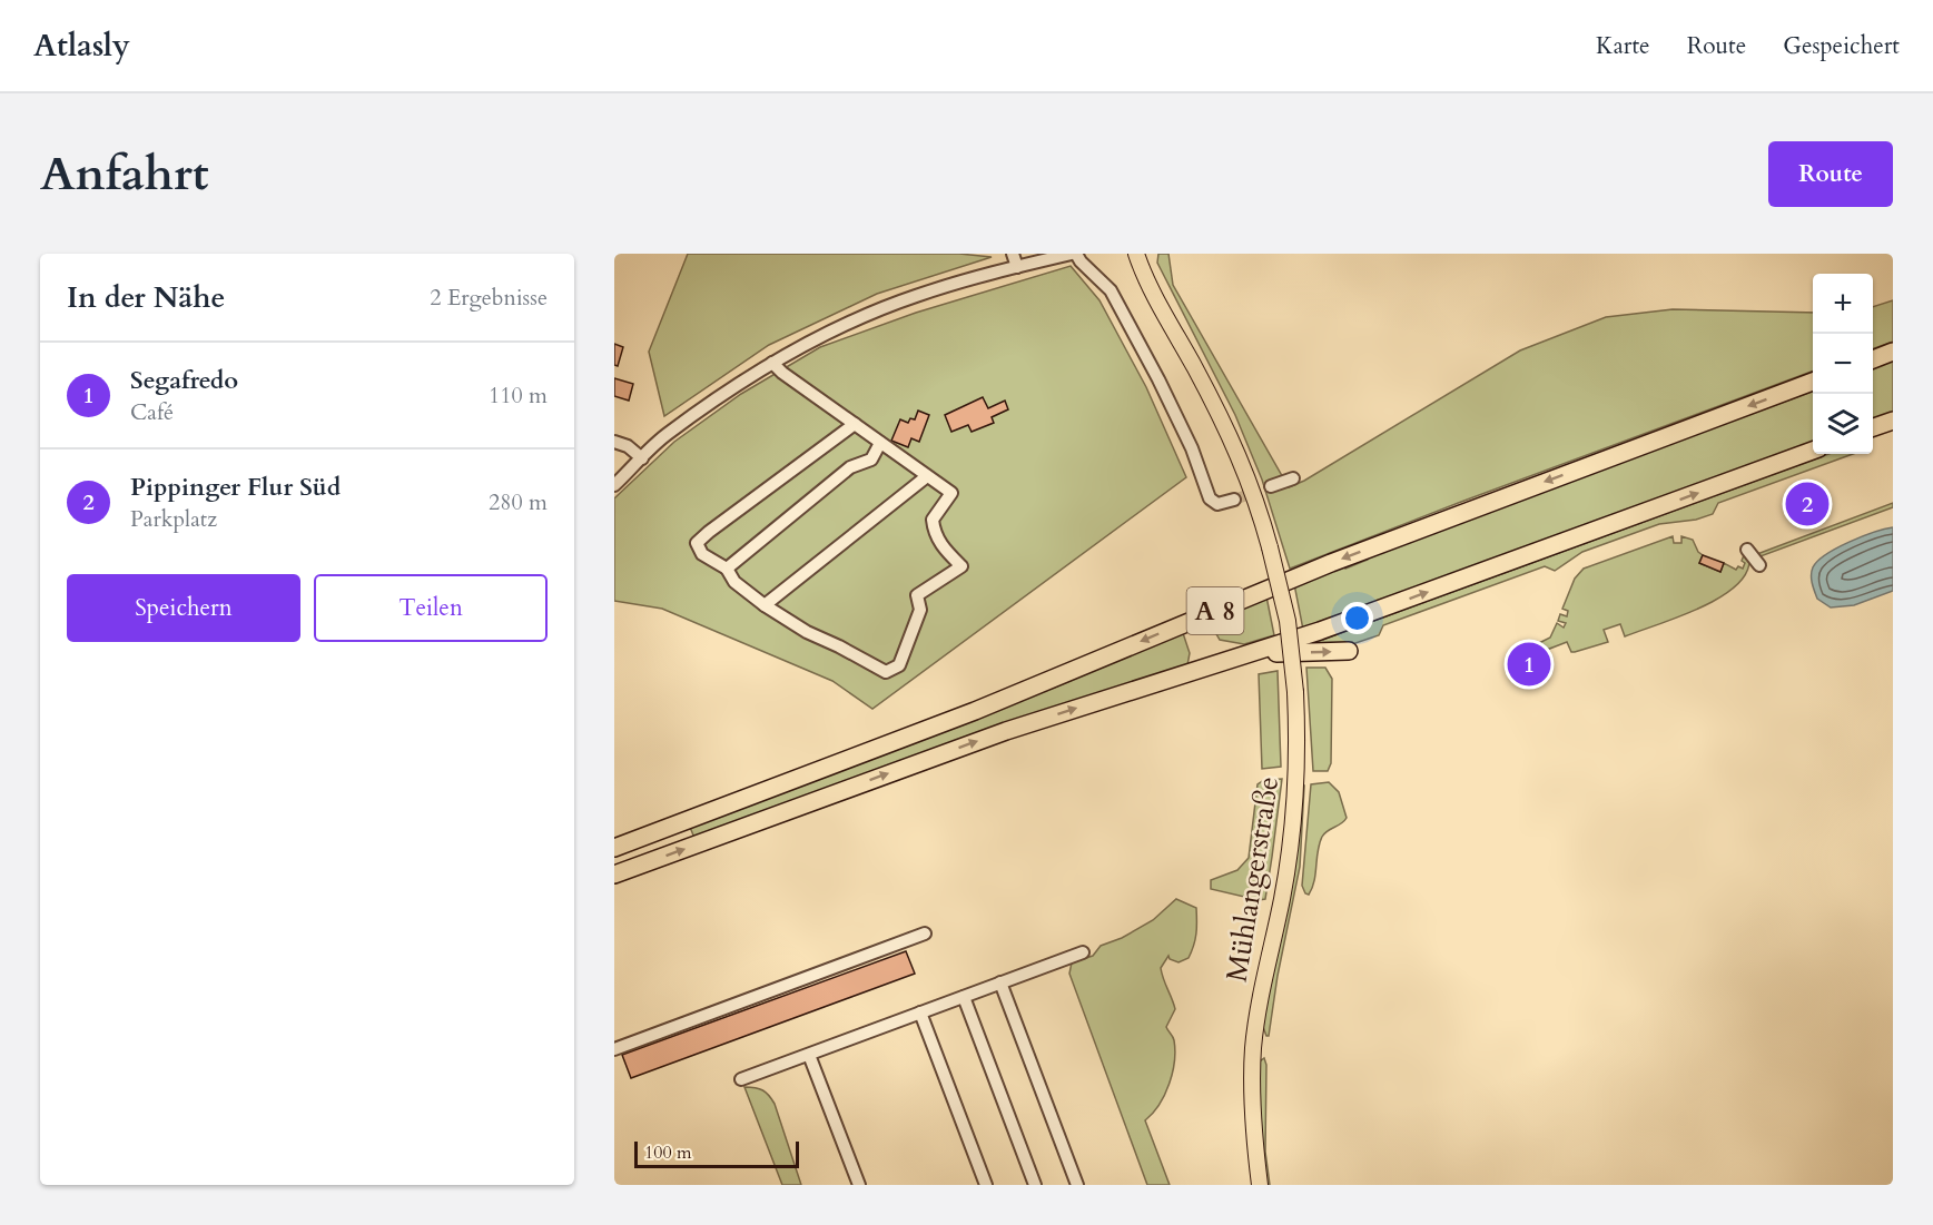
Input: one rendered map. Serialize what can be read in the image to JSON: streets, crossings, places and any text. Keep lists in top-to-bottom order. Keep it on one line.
{"streets":{"highway":["A 8"],"main road":["Mühlangerstraße"]},"scale_bar":"100 m","page":{"header":"Atlasly","nav":["Karte","Route","Gespeichert"],"buttons":["Route",["Speichern","Teilen"]],"title":"Anfahrt","heading":["In der Nähe","2 Ergebnisse"],"map_buttons":["+","−"],"list":[{"mark":"1","name":"Segafredo","note":"Café","value":"110 m"},{"mark":"2","name":"Pippinger Flur Süd","note":"Parkplatz","value":"280 m"}],"pins":["2","1"],"scale":"100 m"}}
